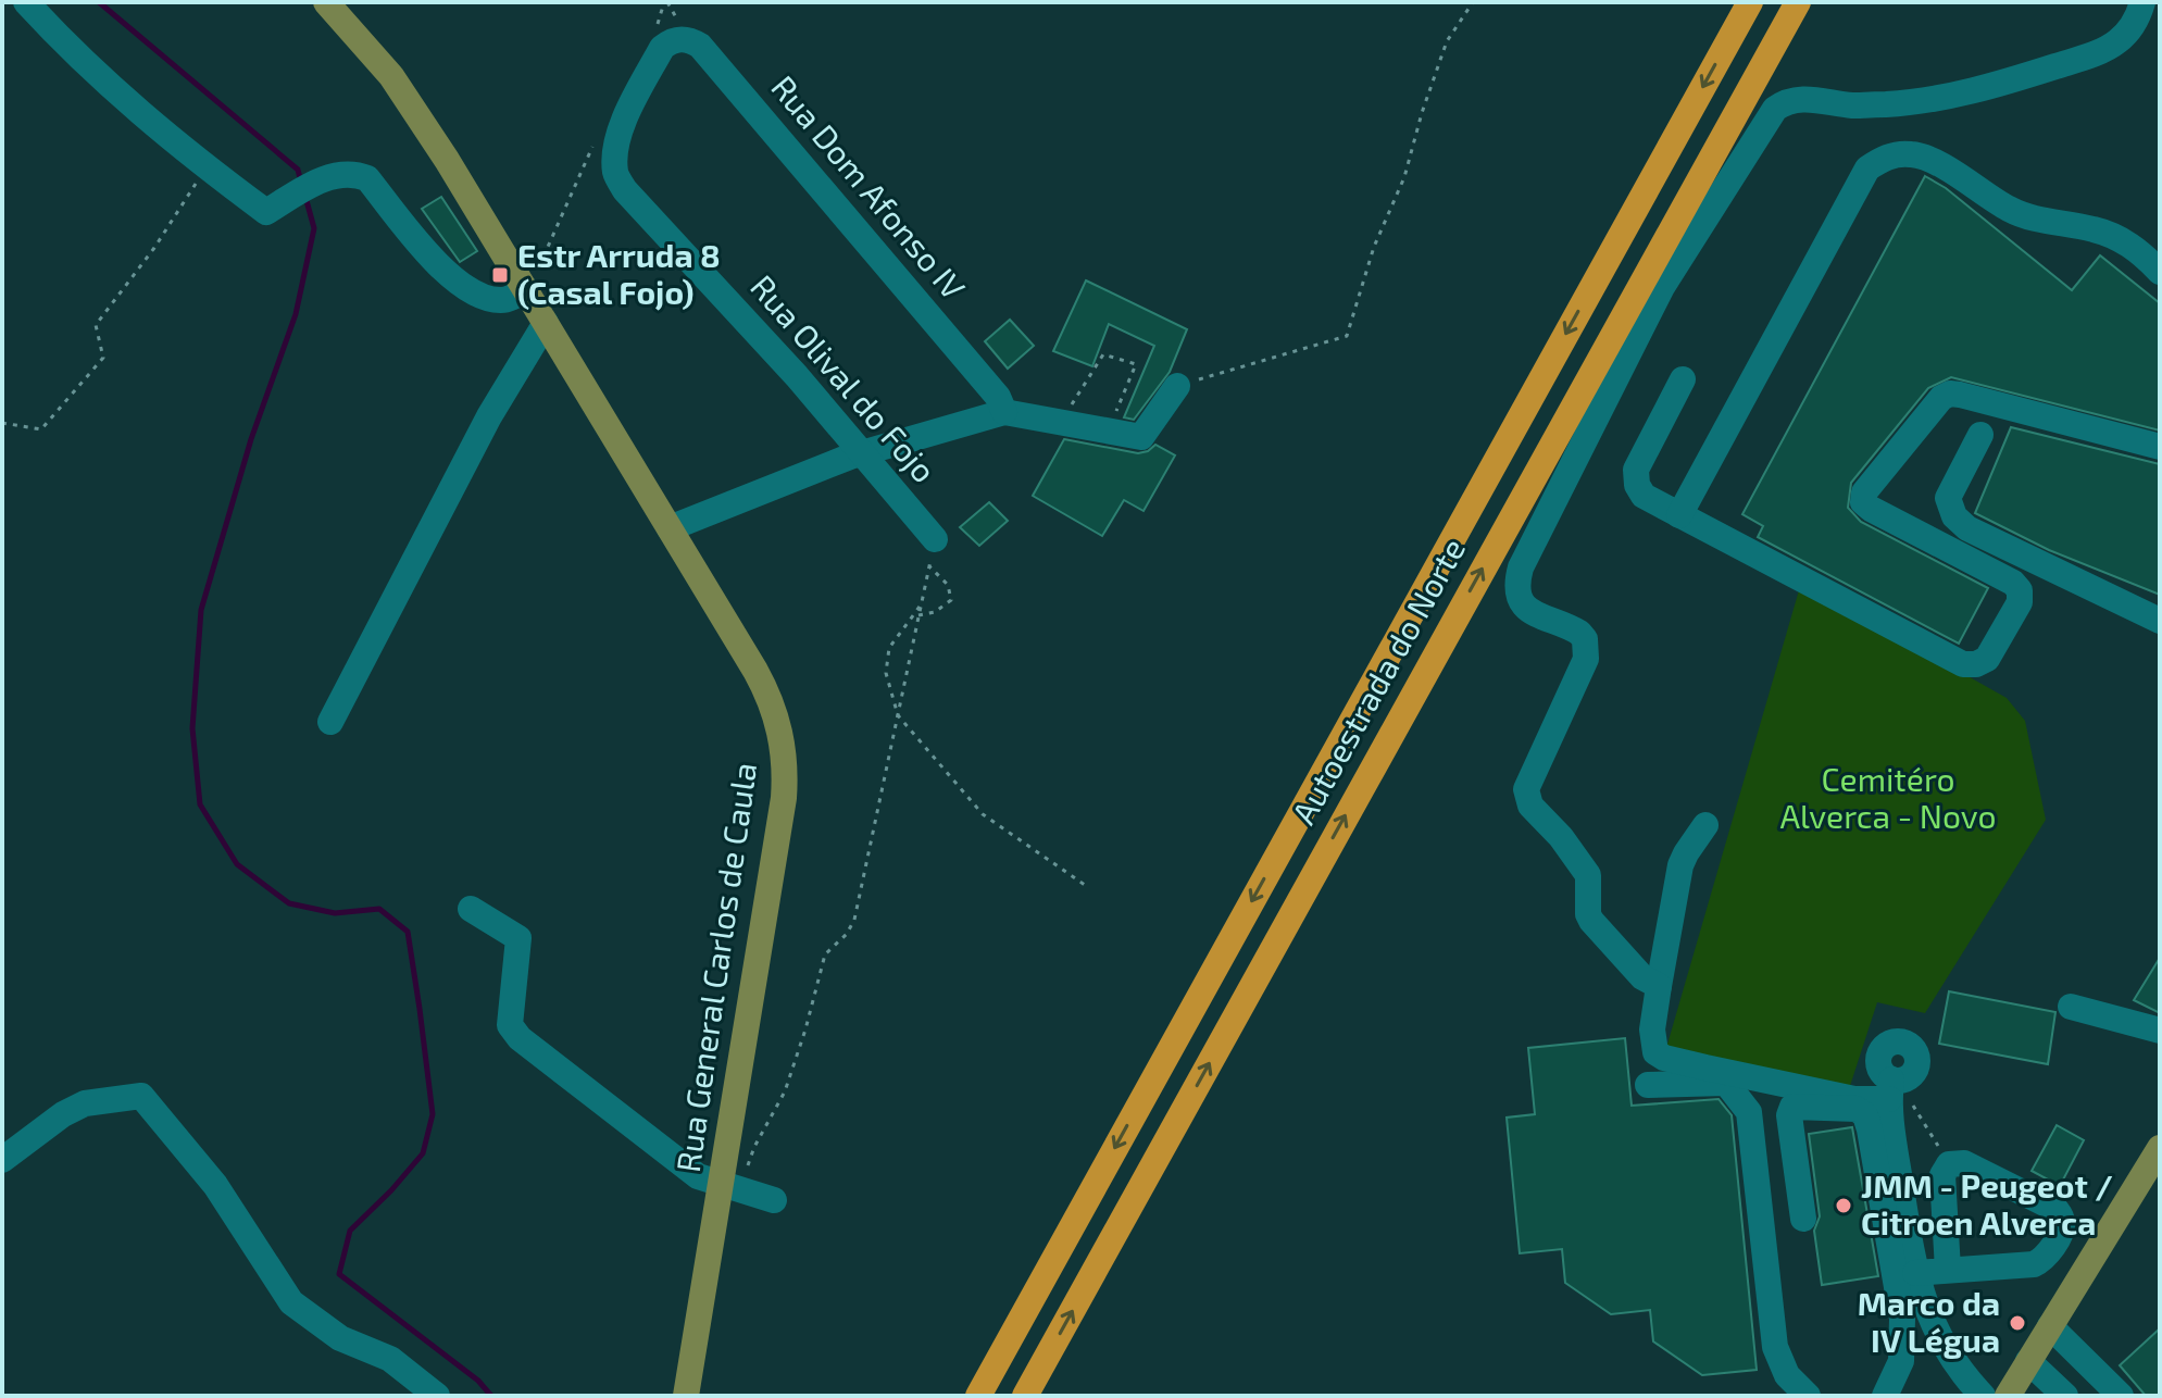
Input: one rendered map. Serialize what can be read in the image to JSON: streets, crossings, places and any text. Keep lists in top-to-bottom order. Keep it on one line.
{"streets":{"highway":["Autoestrada do Norte"],"main road":["Rua General Carlos de Caula"],"street":["Rua Dom Afonso IV","Rua Olival do Fojo"]},"crossings":[["Rua Dom Afonso IV","Rua Olival do Fojo"]],"parks":["Cemitéro Alverca - Novo"],"places":{"transit":["Estr Arruda 8 (Casal Fojo)"],"other":["JMM - Peugeot / Citroen Alverca","Marco da IV Légua"]}}
